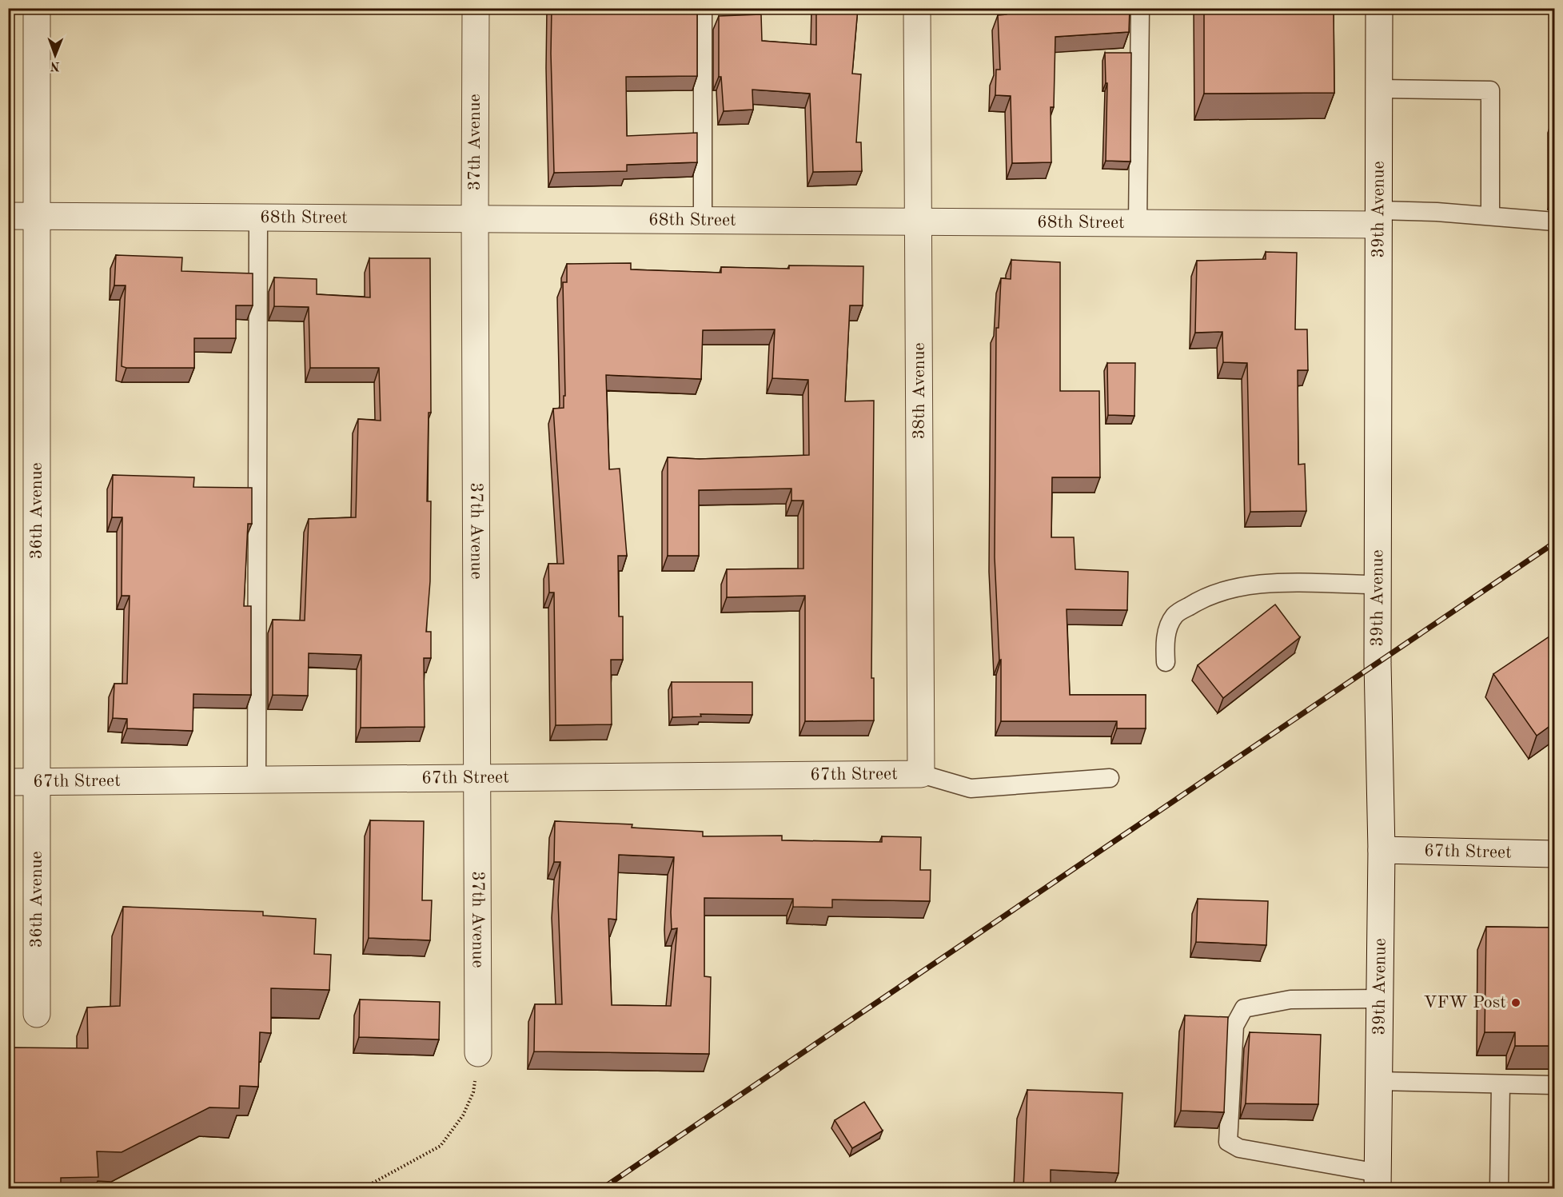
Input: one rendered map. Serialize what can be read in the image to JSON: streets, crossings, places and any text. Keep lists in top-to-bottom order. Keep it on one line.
{"streets":{"street":["37th Avenue","39th Avenue","68th Street","38th Avenue","36th Avenue","67th Street"]},"crossings":[["37th Avenue","68th Street"],["37th Avenue","67th Street"],["39th Avenue","68th Street"],["39th Avenue","67th Street"],["68th Street","38th Avenue"],["68th Street","36th Avenue"],["38th Avenue","67th Street"],["36th Avenue","67th Street"]],"places":["VFW Post"],"north":"bottom"}
